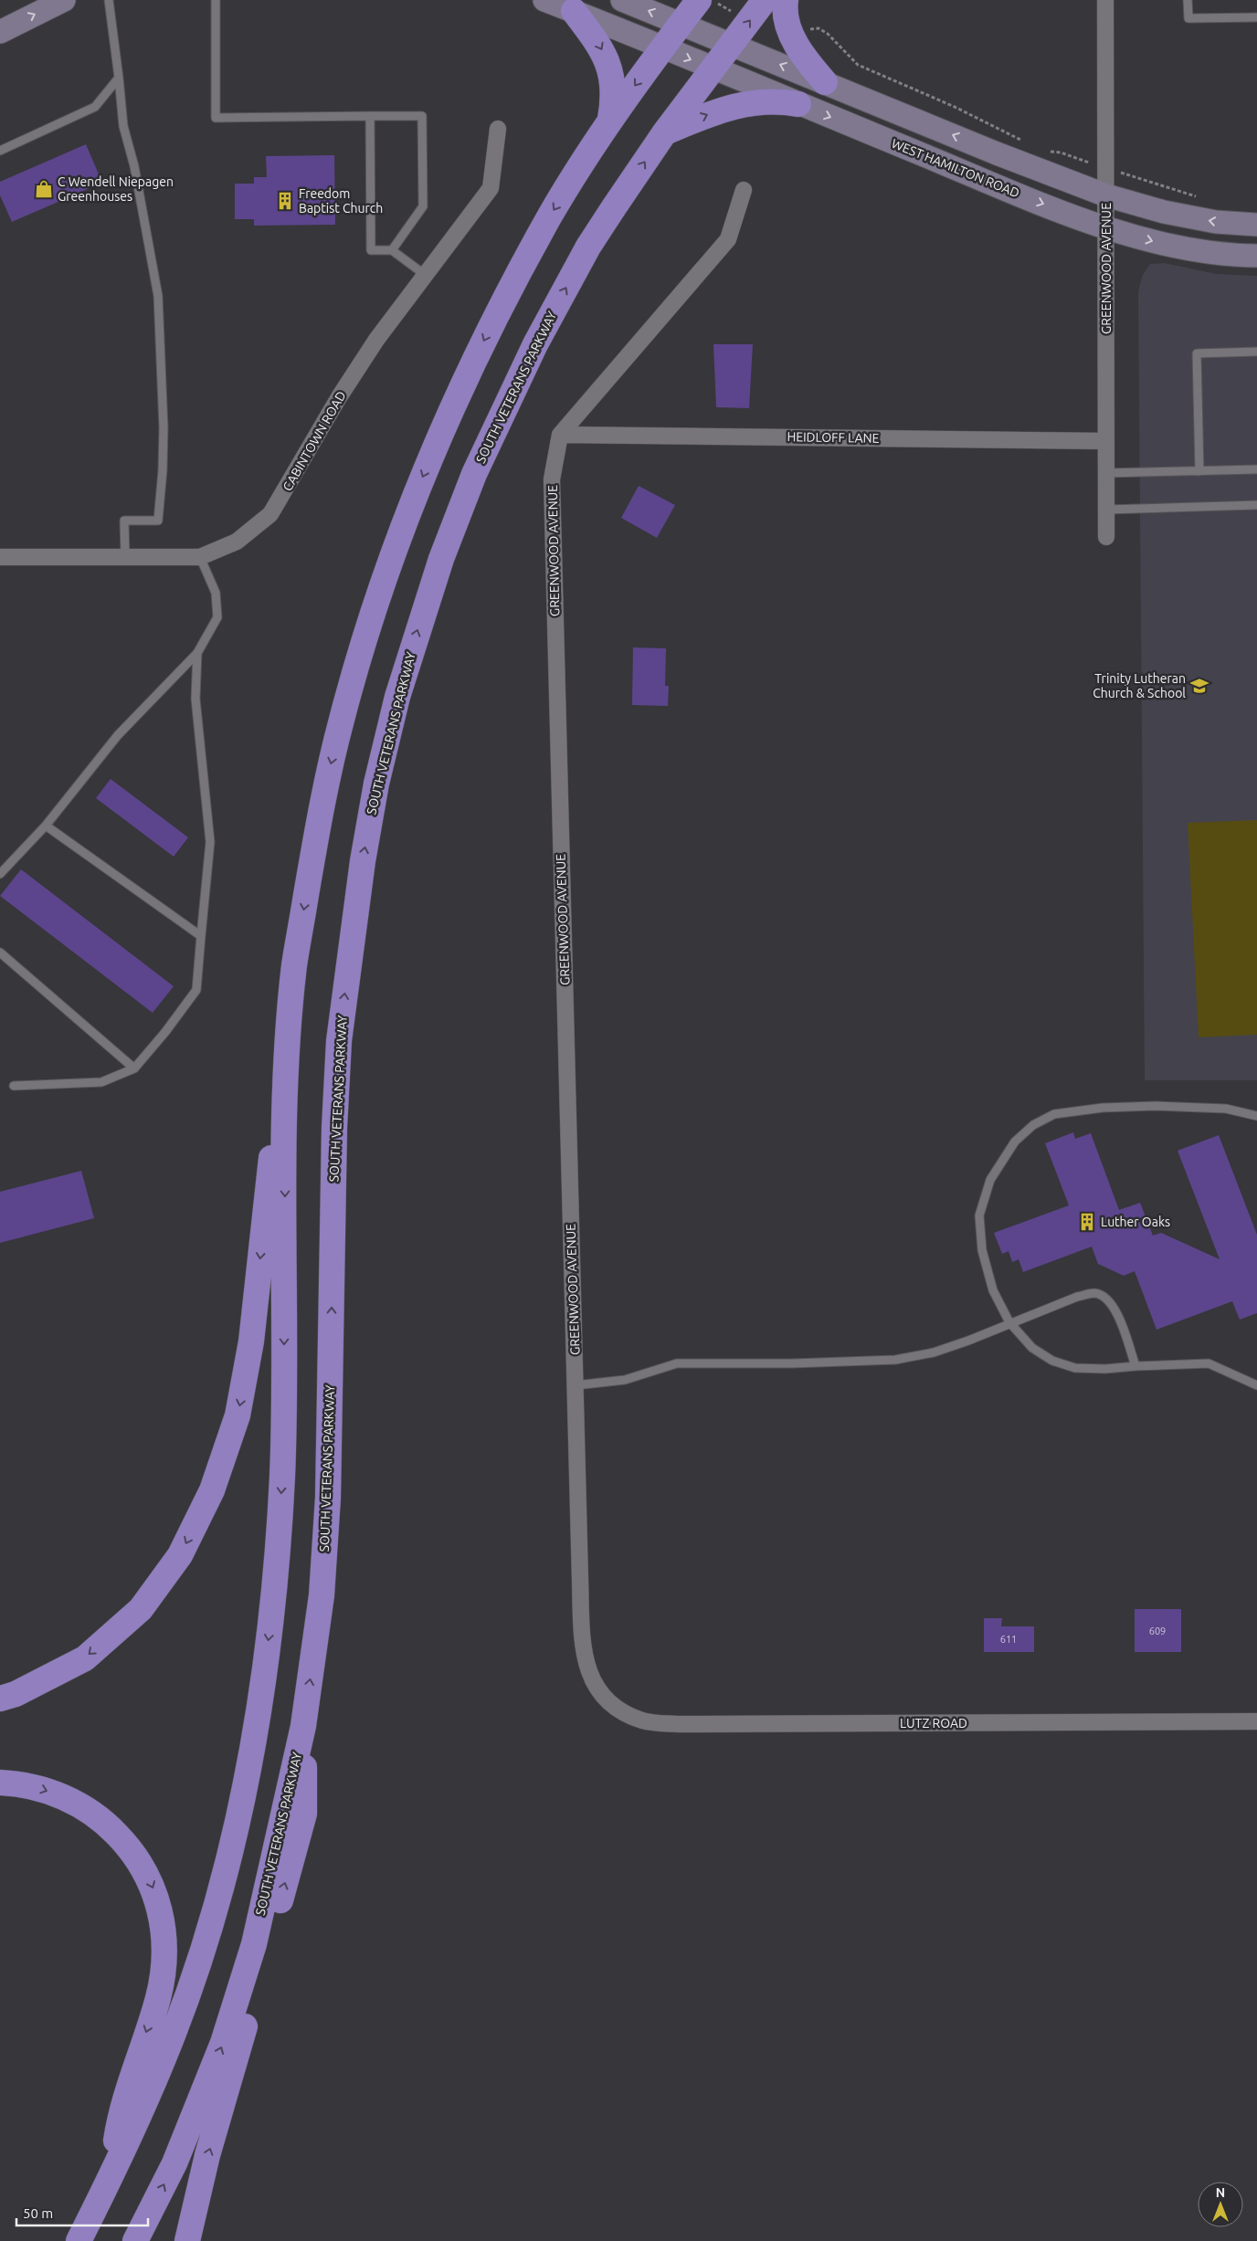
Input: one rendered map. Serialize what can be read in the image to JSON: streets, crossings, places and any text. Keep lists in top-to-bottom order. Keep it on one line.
{"streets":{"highway":["SOUTH VETERANS PARKWAY"],"main road":["WEST HAMILTON ROAD"],"street":["GREENWOOD AVENUE","HEIDLOFF LANE","CABINTOWN ROAD","LUTZ ROAD"]},"crossings":[["WEST HAMILTON ROAD","GREENWOOD AVENUE"],["WEST HAMILTON ROAD","SOUTH VETERANS PARKWAY"],["GREENWOOD AVENUE","HEIDLOFF LANE"],["GREENWOOD AVENUE","LUTZ ROAD"]],"places":{"shop":["C Wendell Niepagen Greenhouses"],"building":["Freedom Baptist Church","Luther Oaks"],"school or university":["Trinity Lutheran Church & School"]},"house_numbers":["609","611"],"scale_bar":"50 m","north":"top"}
